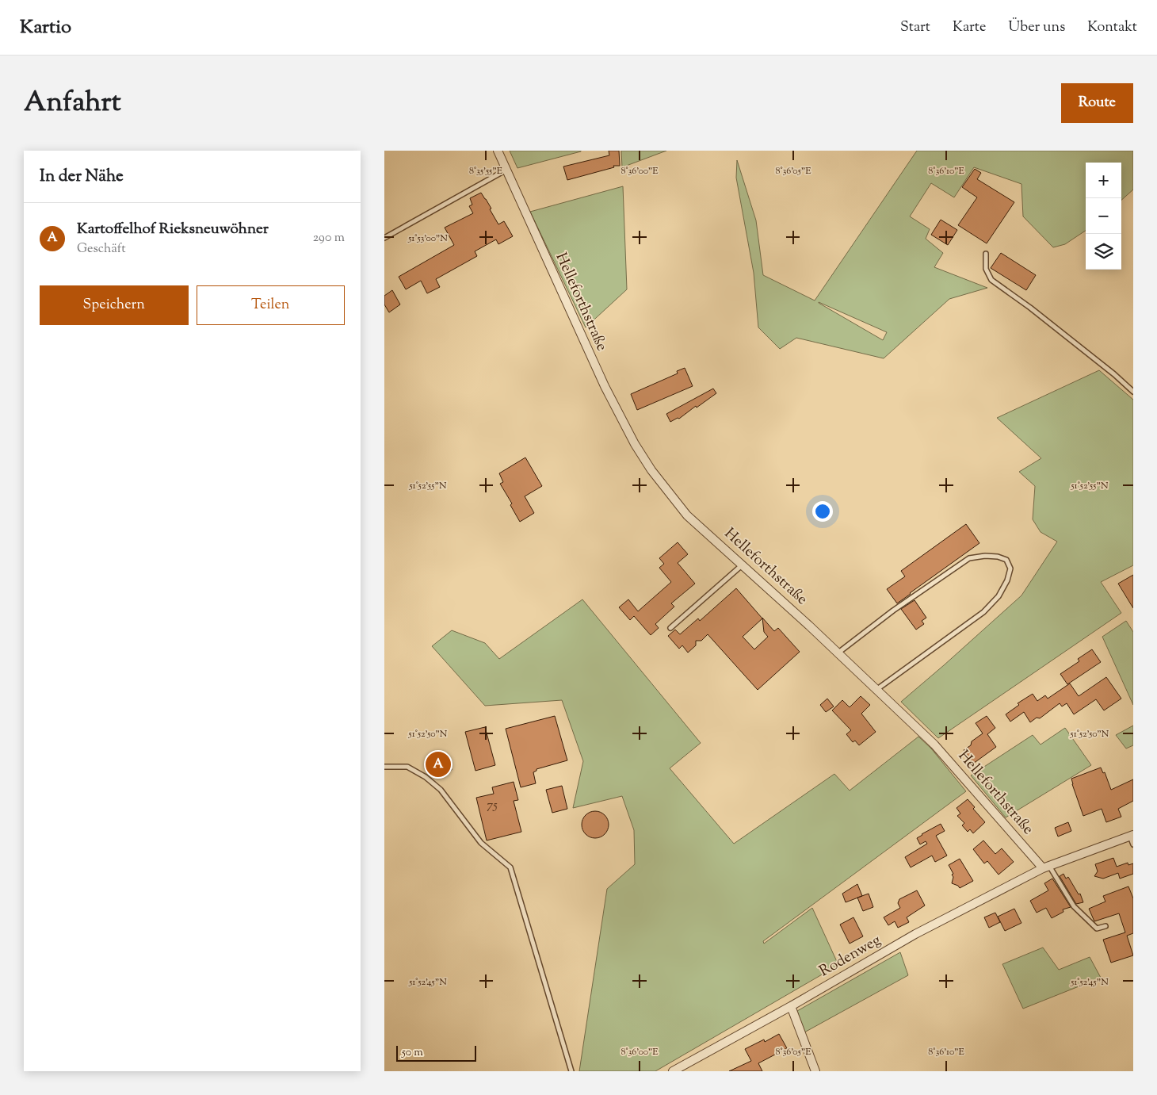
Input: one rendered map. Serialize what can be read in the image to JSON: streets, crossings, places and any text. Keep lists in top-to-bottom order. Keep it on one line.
{"streets":{"street":["Helleforthstraße","Rodenweg"]},"crossings":[["Helleforthstraße","Rodenweg"]],"house_numbers":["75"],"scale_bar":"50 m","page":{"header":"Kartio","nav":["Start","Karte","Über uns","Kontakt"],"title":"Anfahrt","buttons":["Route",["Speichern","Teilen"]],"heading":"In der Nähe","map_buttons":["+","−"],"list":[{"mark":"A","name":"Kartoffelhof Rieksneuwöhner","note":"Geschäft","value":"290 m"}],"pins":"A","scale":"50 m"},"coordinates":["8°35'55\"E","8°36'00\"E","8°36'05\"E","8°36'10\"E","51°53'00\"N","51°52'55\"N","51°52'50\"N","51°52'45\"N"]}
